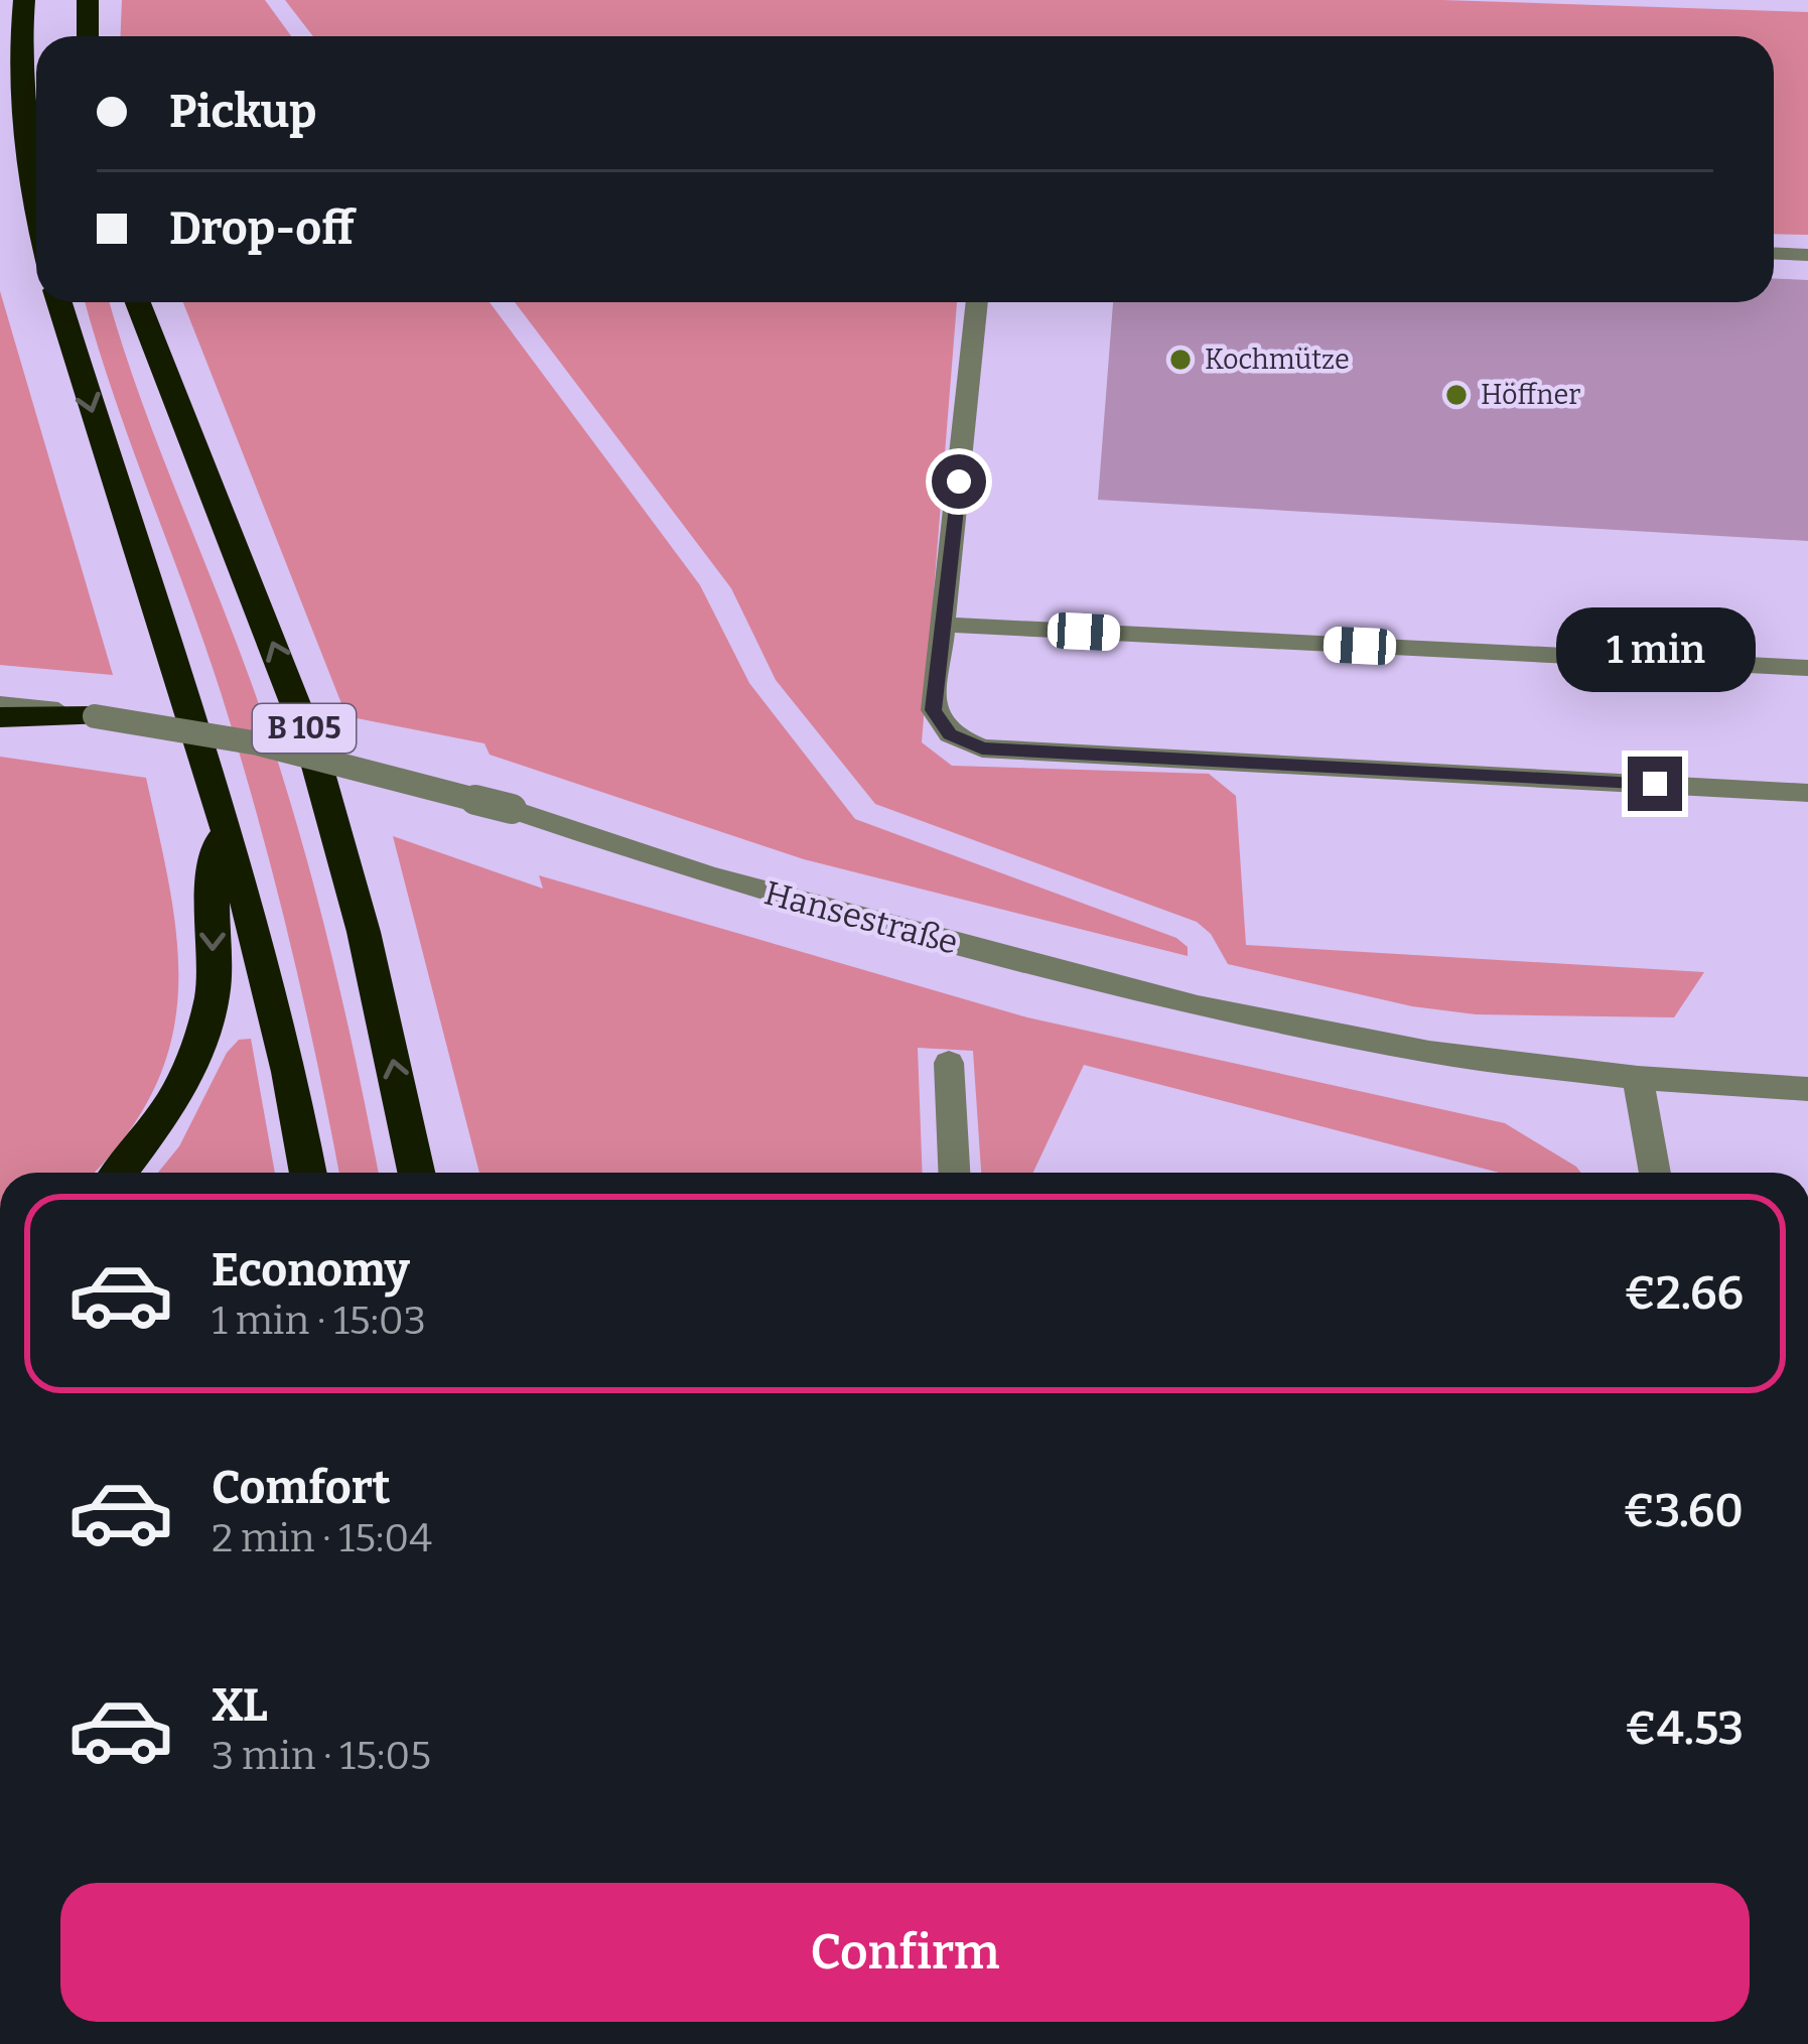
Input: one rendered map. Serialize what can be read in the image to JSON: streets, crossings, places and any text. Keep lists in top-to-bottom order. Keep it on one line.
{"streets":{"highway":["B 105"],"street":["Hansestraße"]},"places":["Kochmütze","Höffner"],"page":{"banner":["Pickup","Drop-off"],"bubble":"1 min","list":[{"name":"Economy","note":"1 min · 15:03","value":"€2.66"},{"name":"Comfort","note":"2 min · 15:04","value":"€3.60"},{"name":"XL","note":"3 min · 15:05","value":"€4.53"}],"buttons":"Confirm"}}
